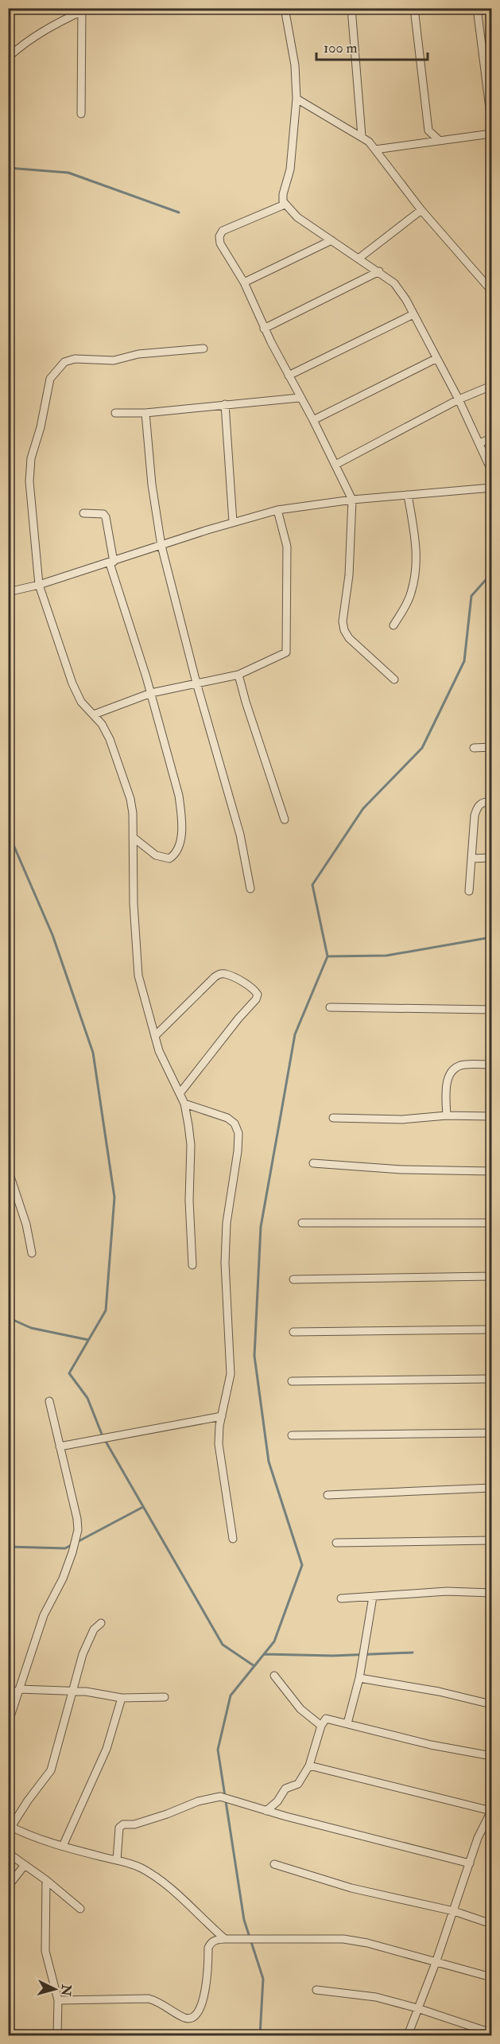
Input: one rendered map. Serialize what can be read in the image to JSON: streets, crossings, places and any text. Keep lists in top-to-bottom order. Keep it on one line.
{"scale_bar":"100 m","north":"right"}
